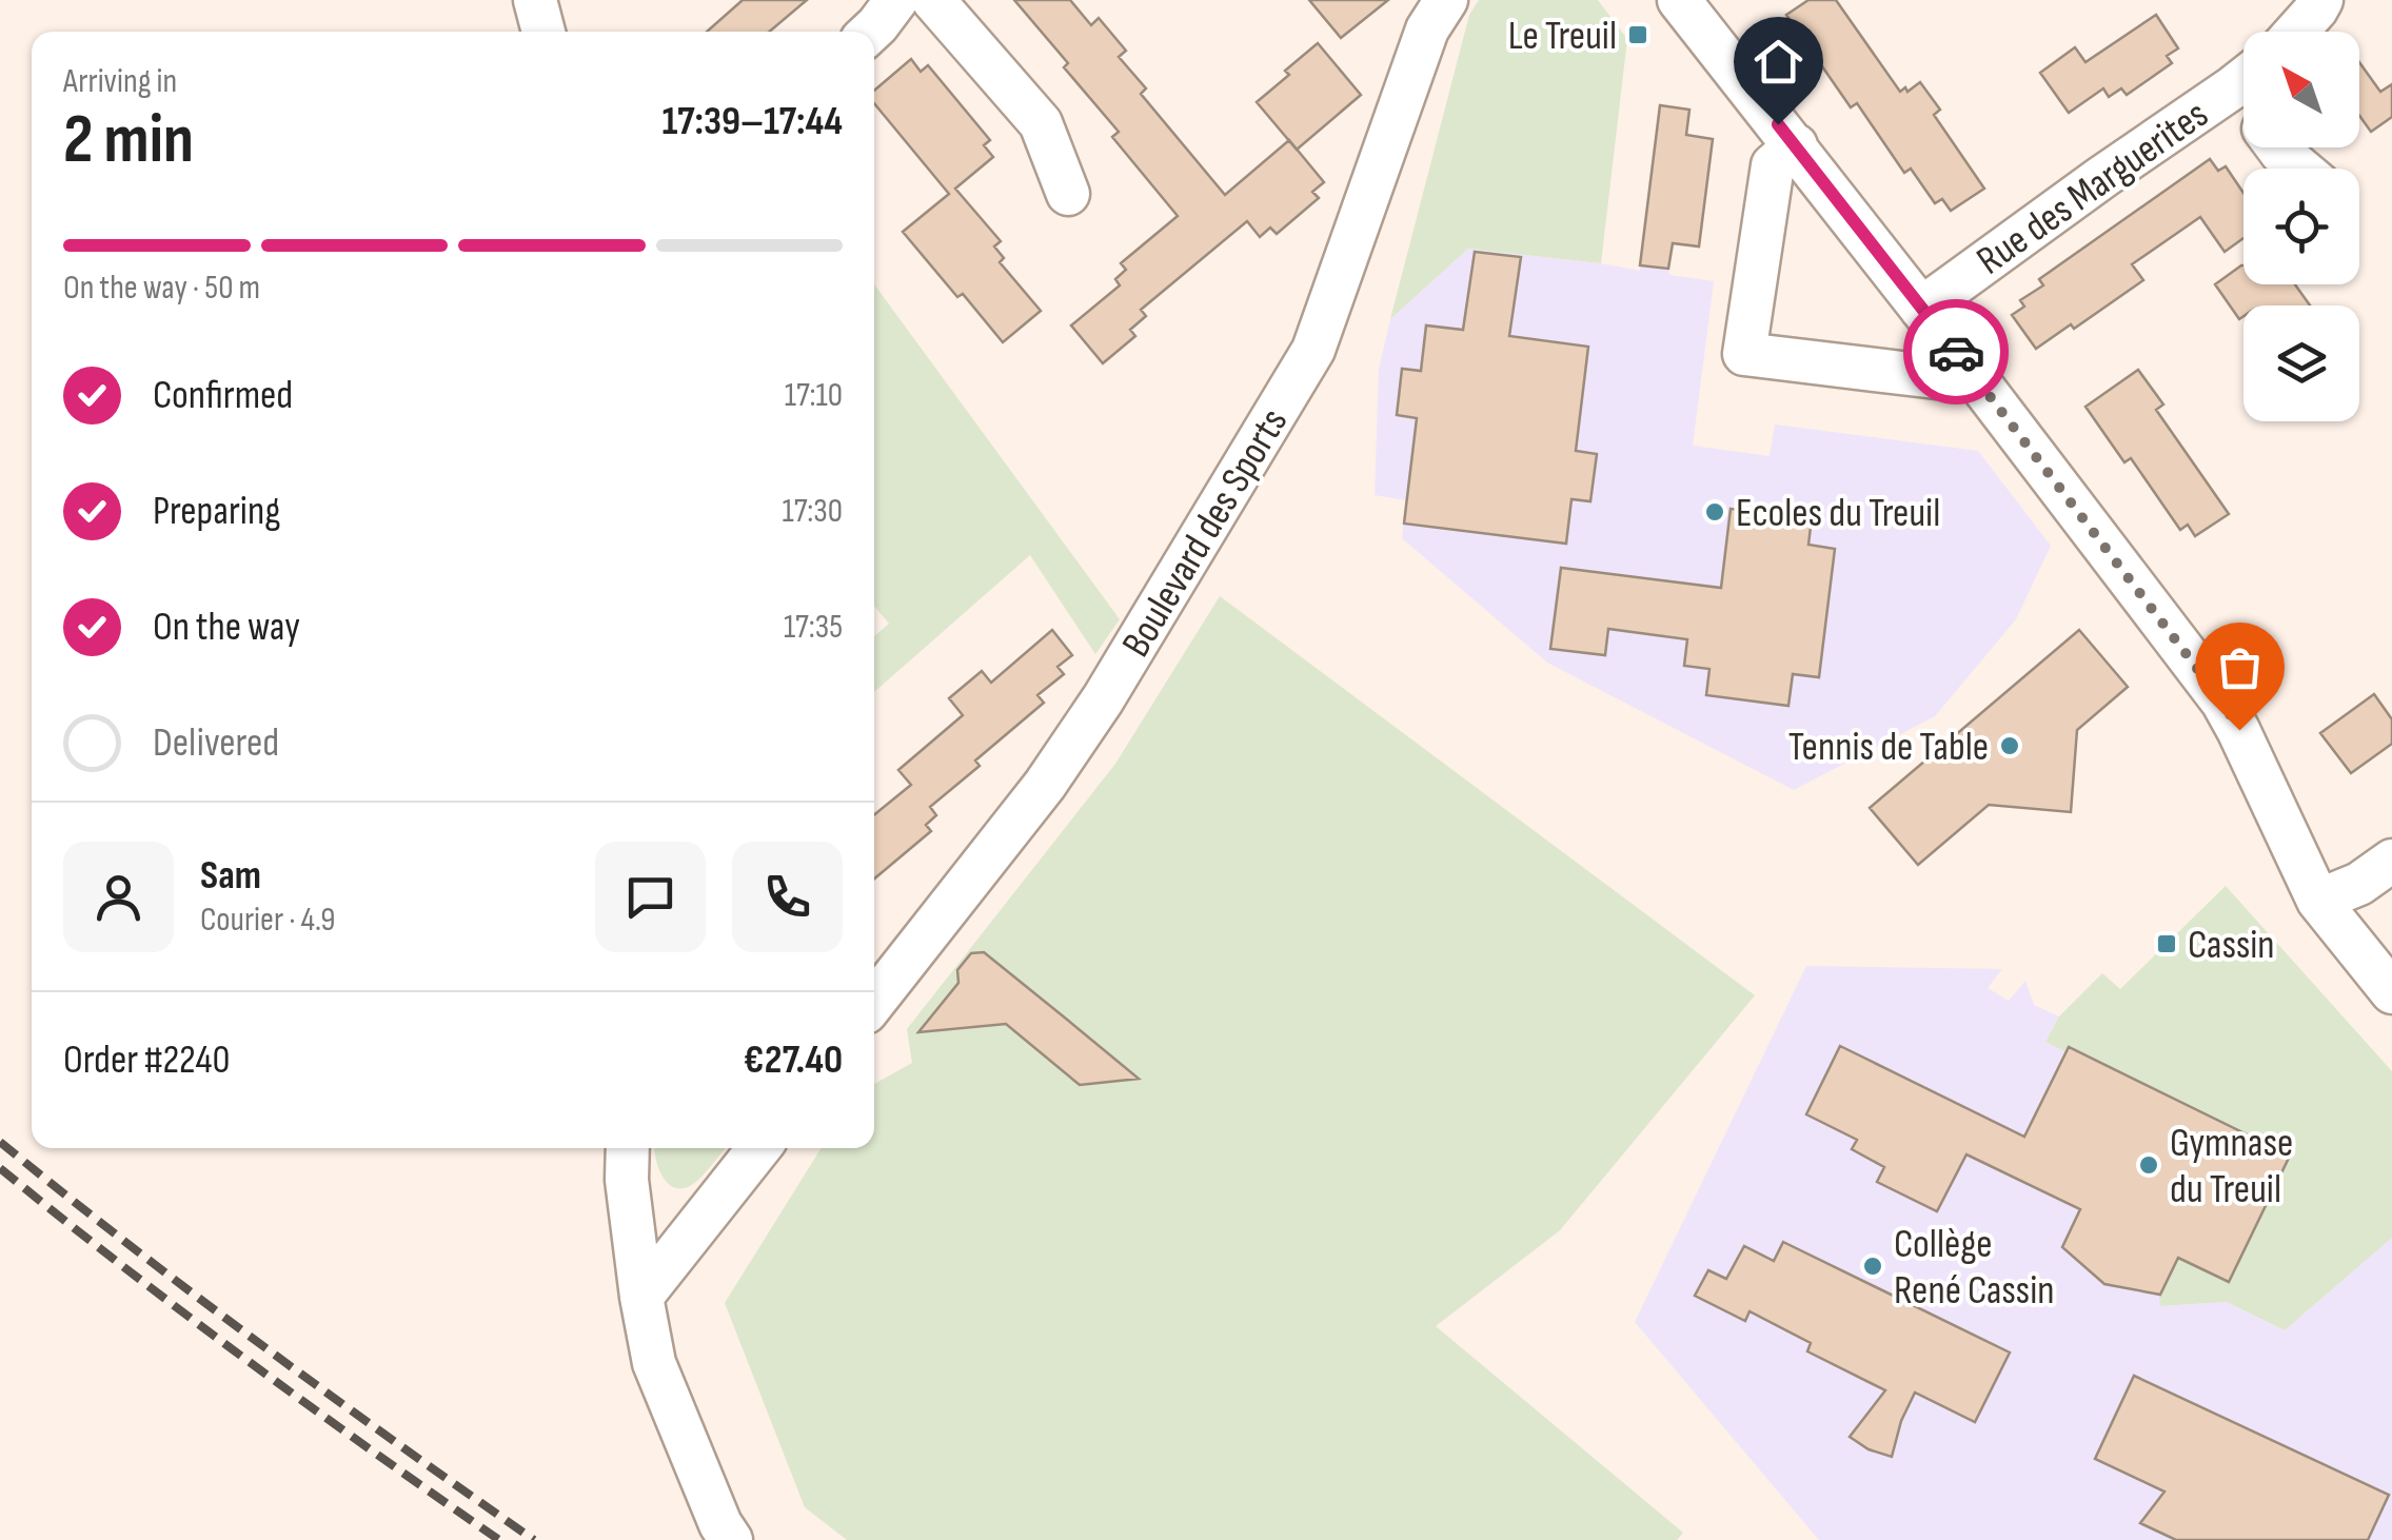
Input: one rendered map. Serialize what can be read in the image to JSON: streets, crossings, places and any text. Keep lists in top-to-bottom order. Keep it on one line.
{"streets":{"street":["Rue des Marguerites","Boulevard des Sports"]},"places":{"transit":["Le Treuil","Cassin"],"other":["Ecoles du Treuil","Tennis de Table","Gymnase du Treuil","Collège René Cassin"]},"north":"top left","page":{"heading":["2 min","Arriving in","17:39–17:44"],"panel":["Sam","Courier · 4.9","Order #2240","€27.40"],"bar":"On the way · 50 m","list":[["Confirmed","17:10"],["Preparing","17:30"],["On the way","17:35"],"Delivered"]}}
